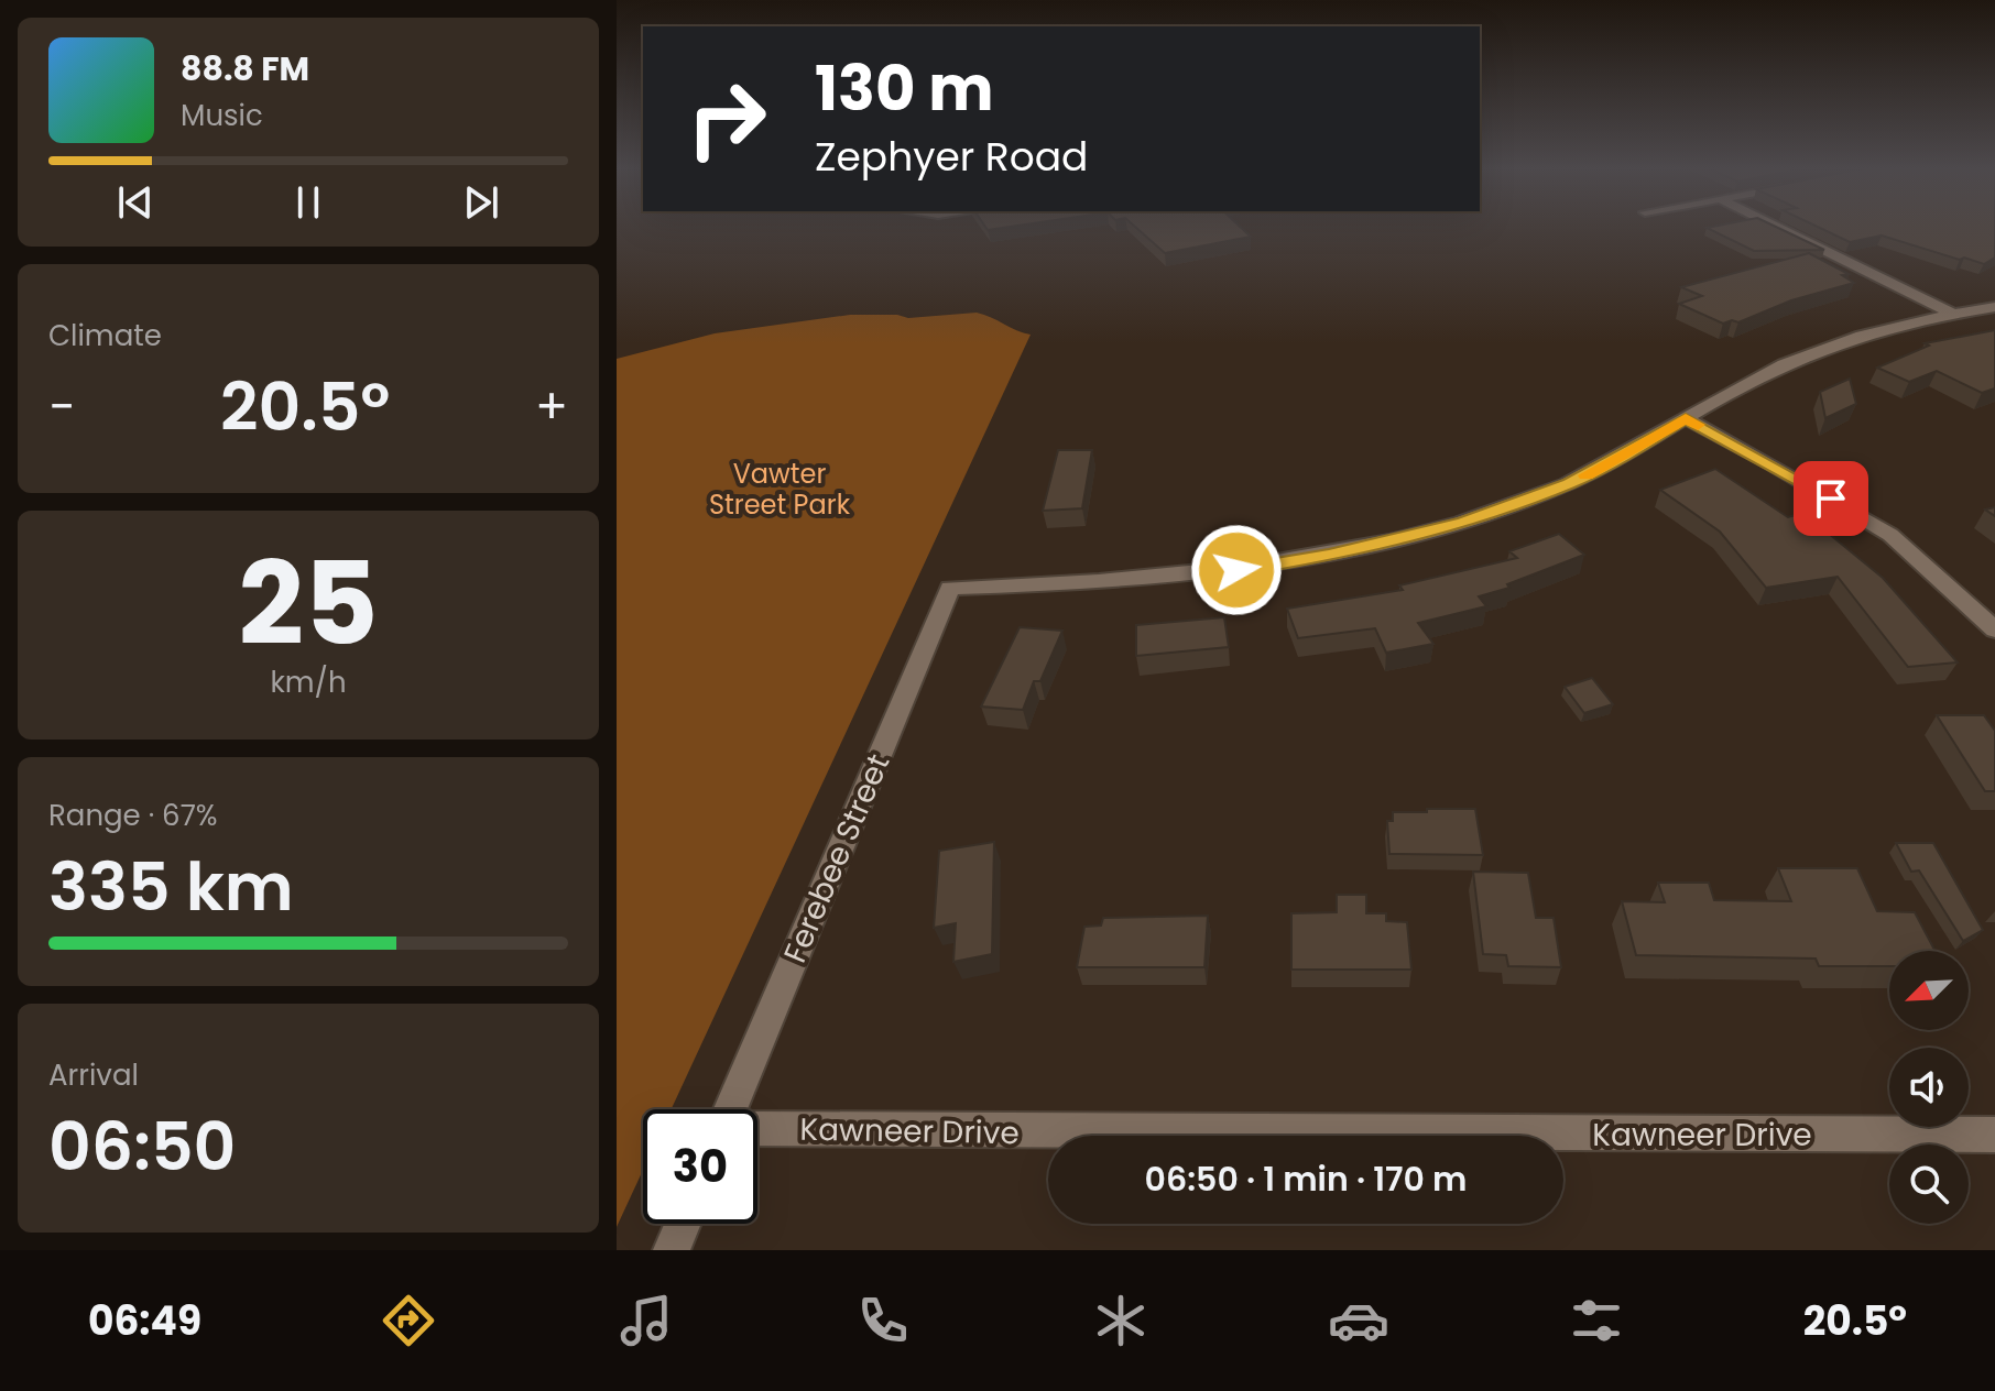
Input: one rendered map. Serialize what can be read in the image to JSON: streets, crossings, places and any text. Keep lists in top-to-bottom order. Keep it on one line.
{"streets":{"street":["Ferebee Street","Kawneer Drive"]},"parks":["Vawter Street Park"],"north":"bottom left","page":{"turn":["130 m","Zephyer Road"],"song":["88.8 FM","Music"],"tile":["Climate",["25","km/h"],["Range · 67%","335 km"],["Arrival","06:50"]],"heat":["−","20.5°","+"],"limit":"30","trip":"06:50 · 1 min · 170 m","tabs":["06:49","20.5°"]}}
